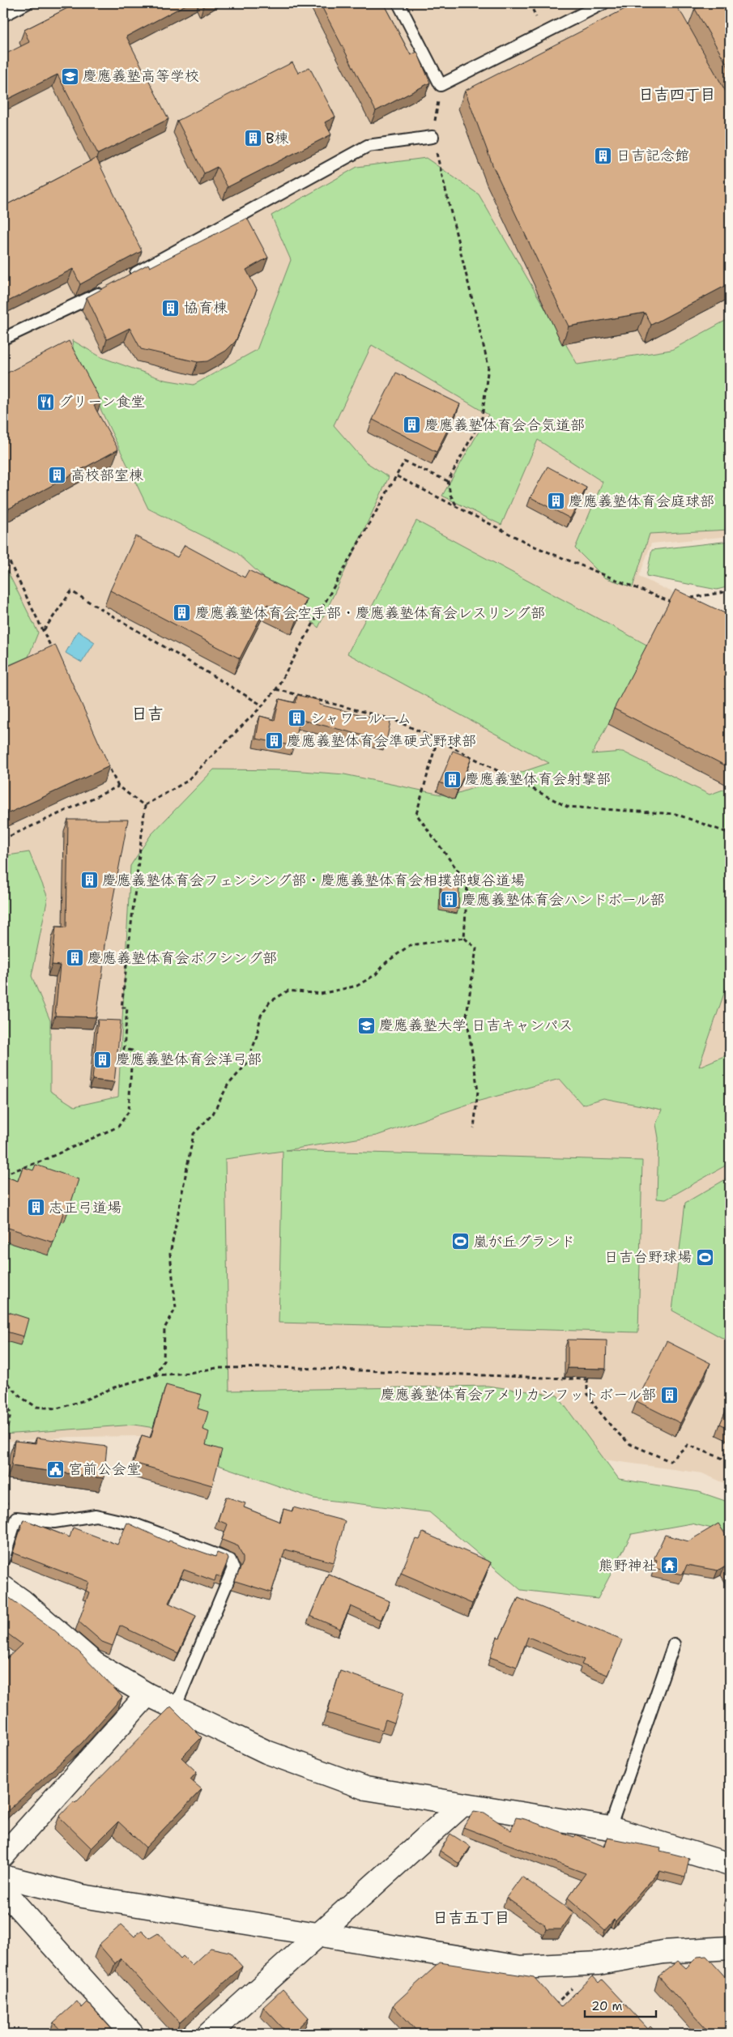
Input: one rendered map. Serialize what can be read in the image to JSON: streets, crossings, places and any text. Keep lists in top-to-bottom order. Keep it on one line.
{"districts":["日吉四丁目","日吉","日吉五丁目"],"places":{"school or university":["慶應義塾高等学校","慶應義塾大学 日吉キャンパス"],"building":["B棟","日吉記念館","協育棟","慶應義塾体育会合気道部","高校部室棟","慶應義塾体育会庭球部","慶應義塾体育会空手部・慶應義塾体育会レスリング部","シャワールーム","慶應義塾体育会準硬式野球部","慶應義塾体育会射撃部","慶應義塾体育会フェンシング部・慶應義塾体育会相撲部蝮谷道場","慶應義塾体育会ハンドボール部","慶應義塾体育会ボクシング部","慶應義塾体育会洋弓部","志正弓道場","慶應義塾体育会アメリカンフットボール部"],"restaurant":["グリーン食堂"],"sports":["嵐が丘グランド","日吉台野球場"],"public building":["宮前公会堂"],"temple":["熊野神社"]},"scale_bar":"20 m"}
